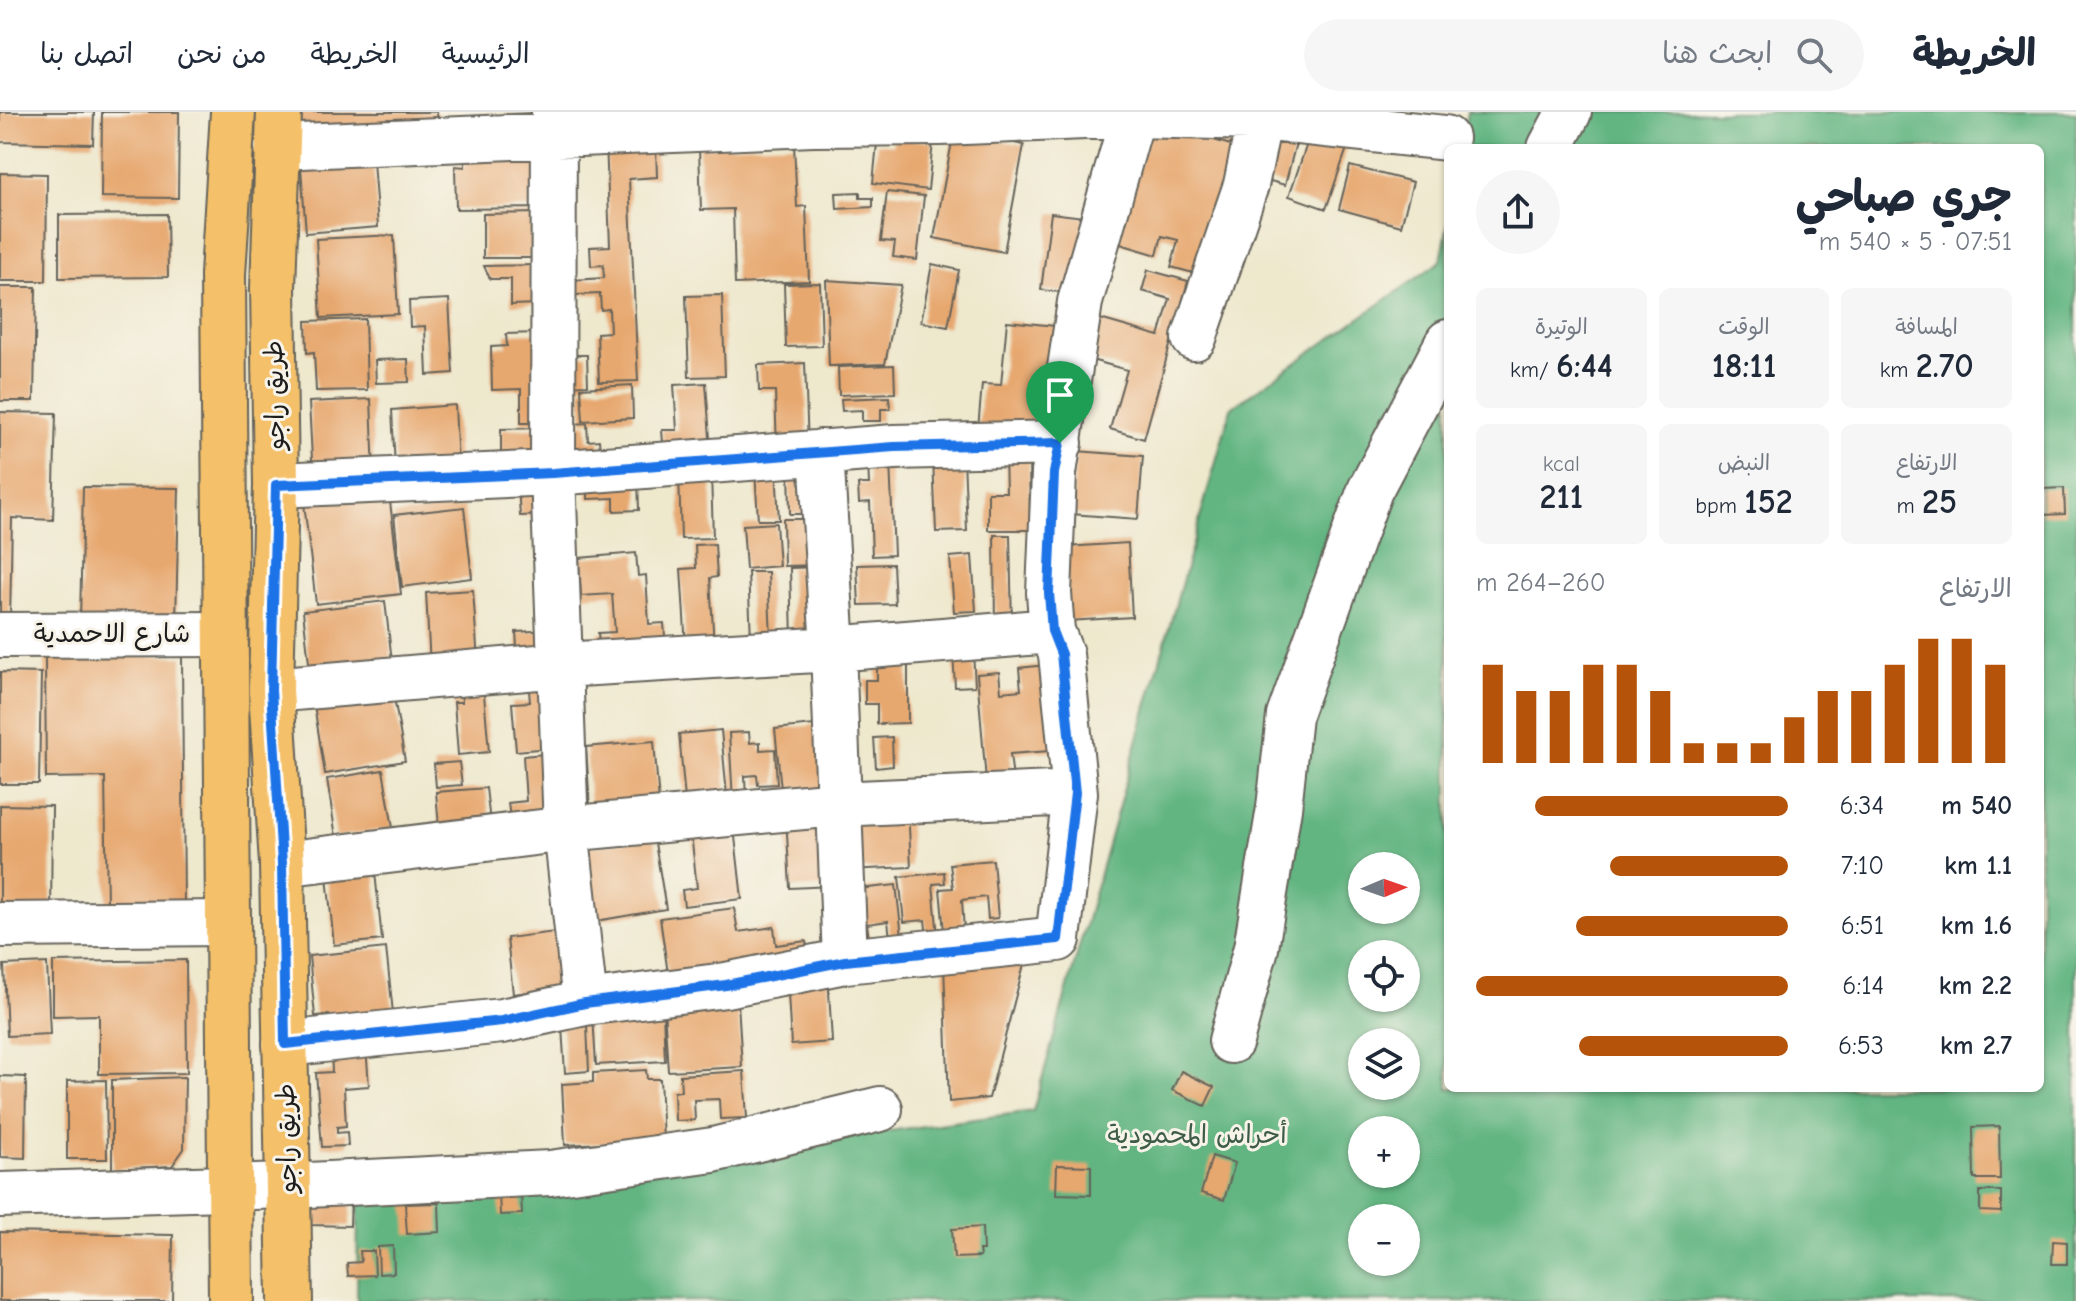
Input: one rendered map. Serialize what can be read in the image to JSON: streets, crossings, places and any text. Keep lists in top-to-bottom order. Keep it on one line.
{"streets":{"main road":["طريق راجو"],"street":["شارع الاحمدية"]},"crossings":[["طريق راجو","شارع الاحمدية"]],"parks":["أحراش المحمودية"],"north":"right","page":{"header":"الخريطة","search":"ابحث هنا","nav":["الرئيسية","الخريطة","من نحن","اتصل بنا"],"heading":["جري صباحي","07:51 · 5 × 540 m"],"stats":[["المسافة","2.70 km"],["الوقت","18:11"],["الوتيرة","6:44 /km"],["الارتفاع","25 m"],["النبض","152 bpm"],["kcal","211"]],"chart":["الارتفاع","260–264 m"],"list":[{"name":"540 m","note":"6:34"},{"name":"1.1 km","note":"7:10"},{"name":"1.6 km","note":"6:51"},{"name":"2.2 km","note":"6:14"},{"name":"2.7 km","note":"6:53"}],"map_buttons":["+","−"]}}
